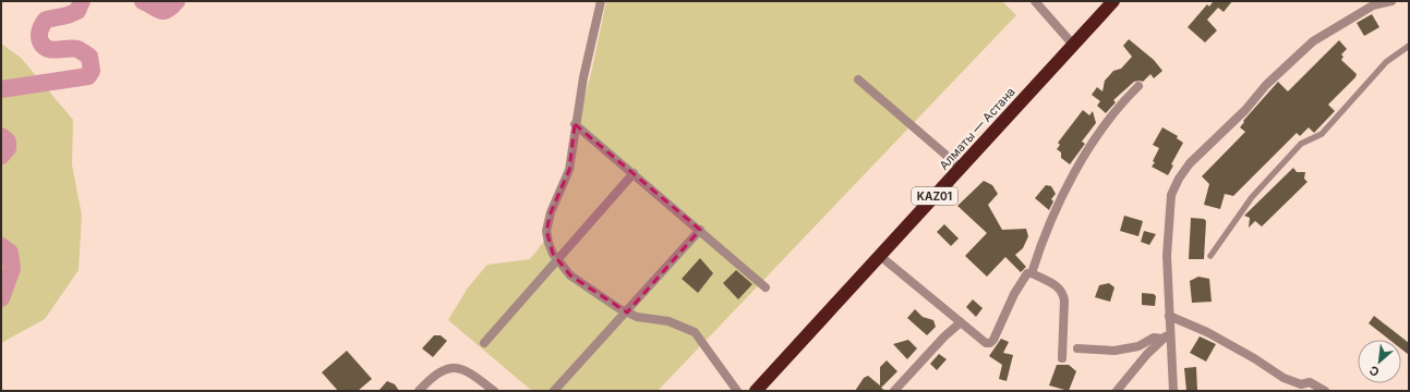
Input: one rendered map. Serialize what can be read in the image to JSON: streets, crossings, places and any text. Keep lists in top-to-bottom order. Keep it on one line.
{"streets":{"highway":["Алматы — Астана","KАZ01"]},"north":"bottom left"}
